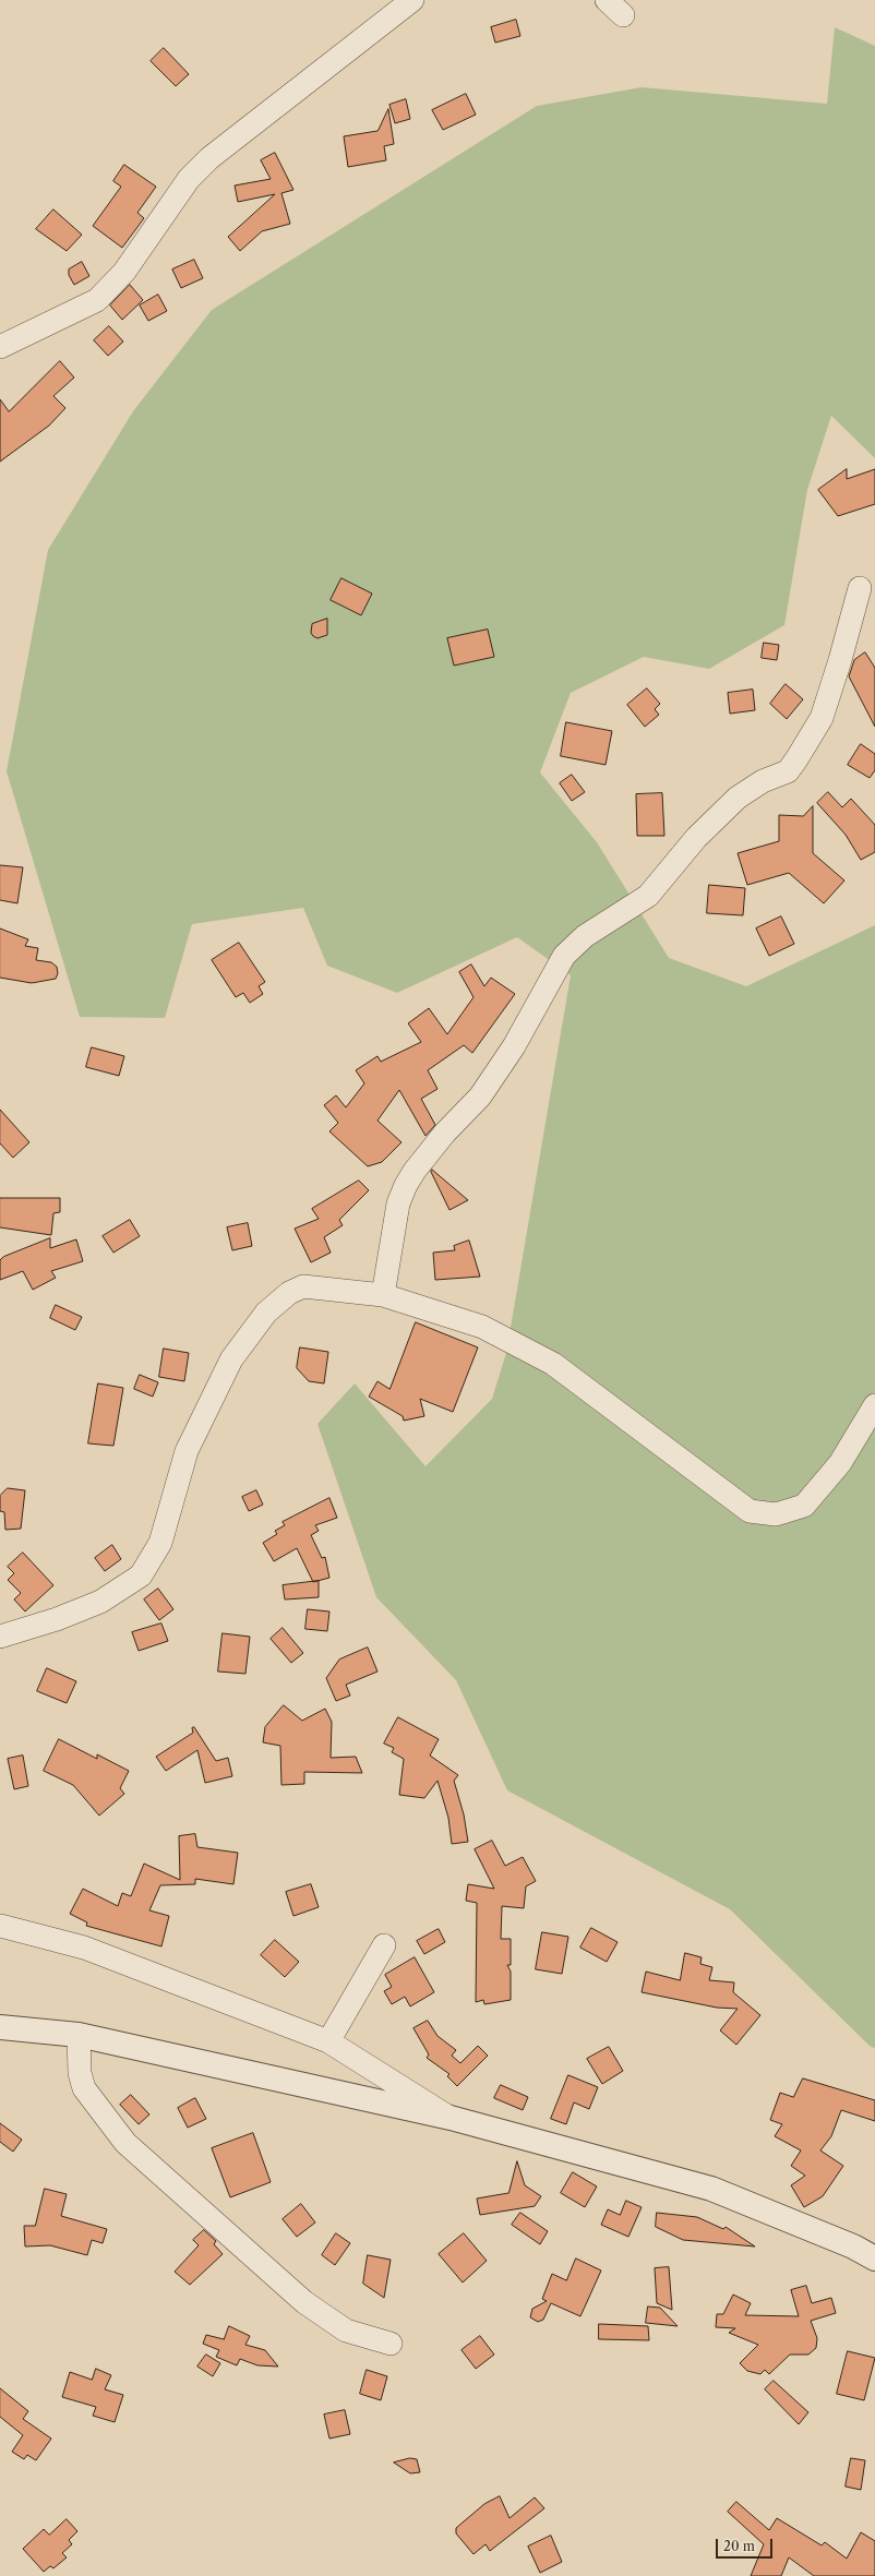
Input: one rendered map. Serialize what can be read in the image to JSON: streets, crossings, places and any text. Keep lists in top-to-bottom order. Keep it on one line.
{"scale_bar":"20 m"}
